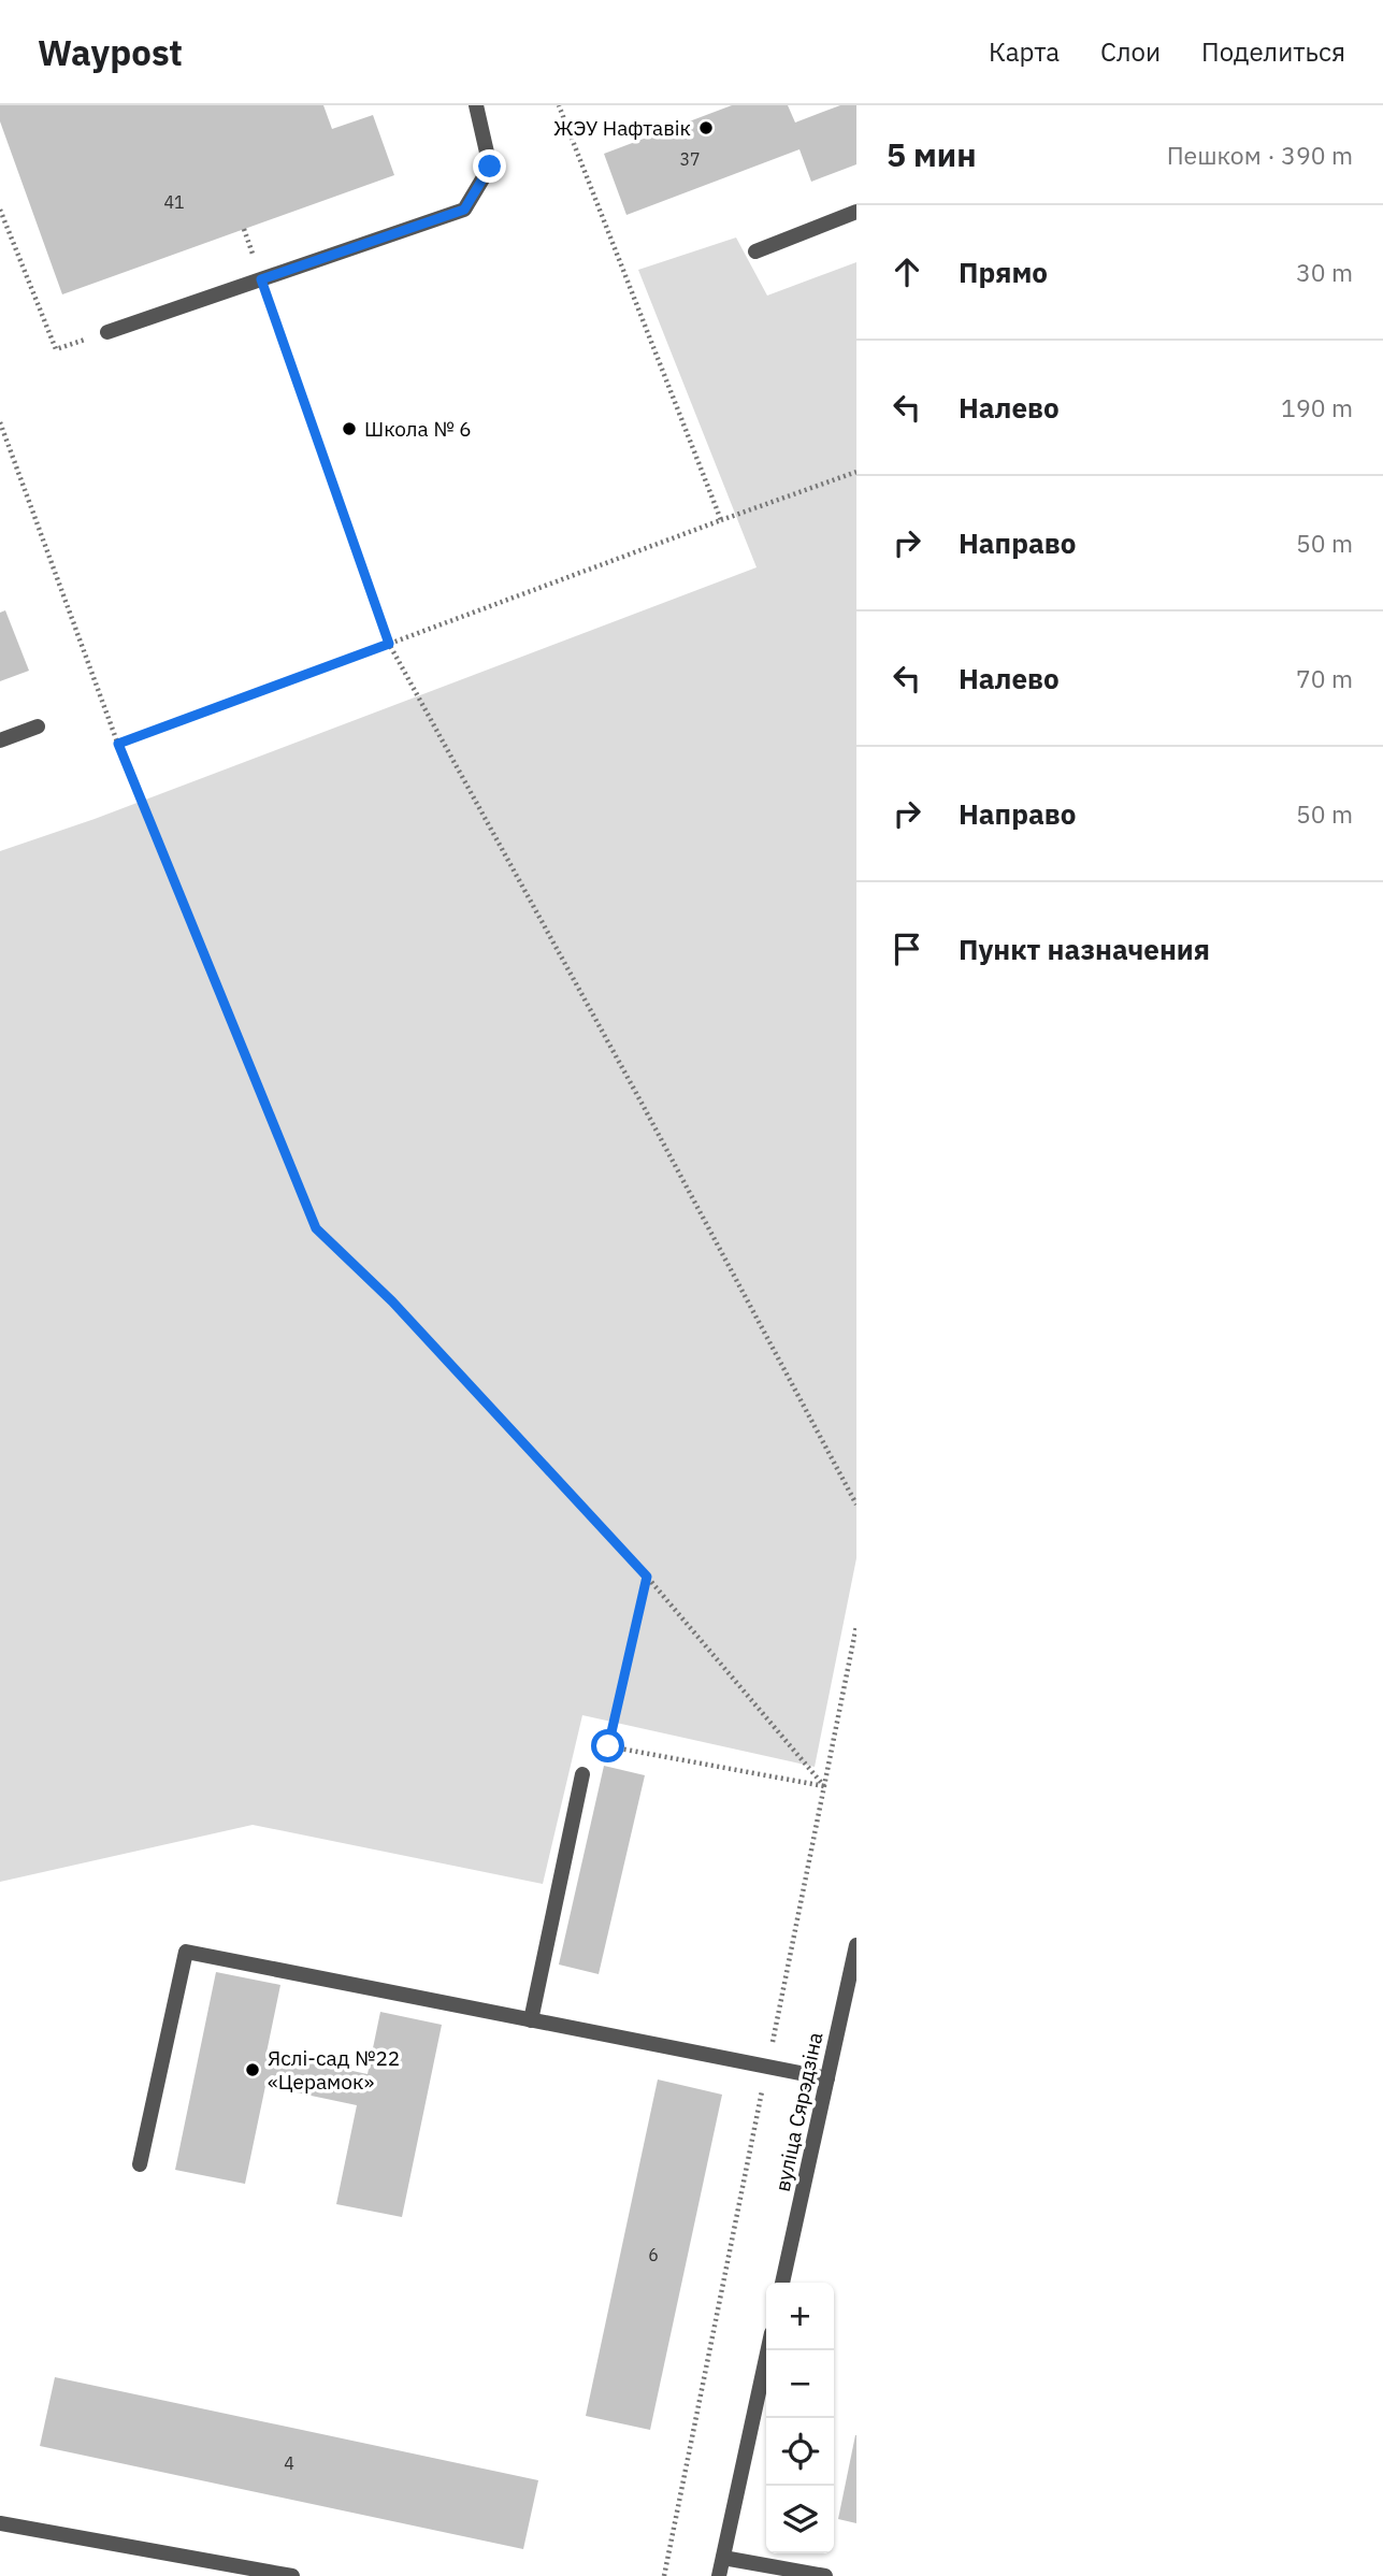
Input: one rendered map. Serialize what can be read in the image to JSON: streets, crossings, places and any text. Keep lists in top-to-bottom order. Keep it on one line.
{"streets":{"street":["вуліца Сярэдзіна"]},"places":["ЖЭУ Нафтавік","Школа № 6","Яслі-сад №22 «Церамок»"],"house_numbers":["37","41","6","4"],"page":{"header":"Waypost","nav":["Карта","Слои","Поделиться"],"heading":["5 мин","Пешком · 390 m"],"list":[["Прямо","30 m"],["Налево","190 m"],["Направо","50 m"],["Налево","70 m"],["Направо","50 m"],"Пункт назначения"],"map_buttons":["+","−"]}}
